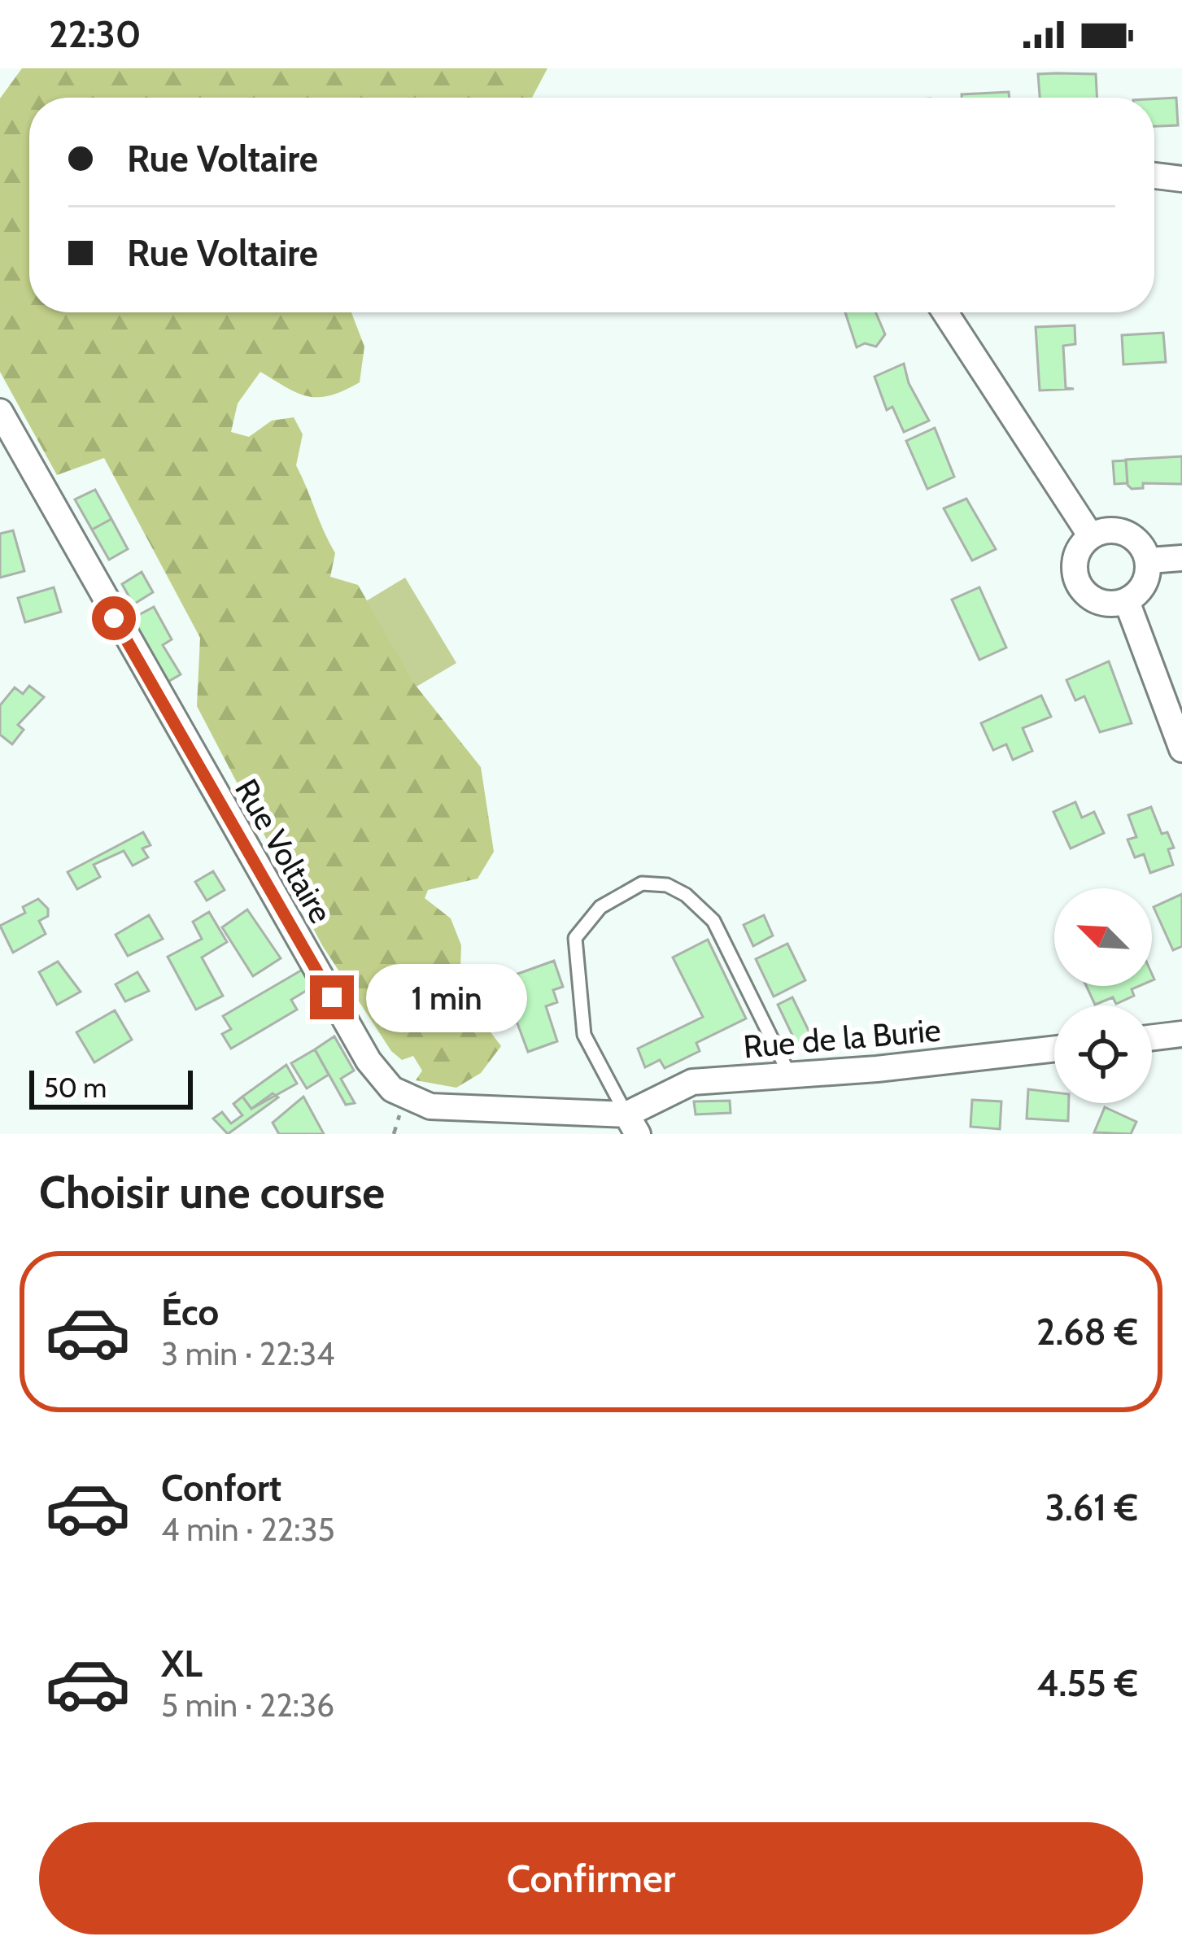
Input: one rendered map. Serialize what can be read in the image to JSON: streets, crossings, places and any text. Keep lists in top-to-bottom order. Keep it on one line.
{"streets":{"street":["Rue Voltaire","Rue de la Burie"]},"crossings":[["Rue Voltaire","Rue de la Burie"]],"scale_bar":"50 m","north":"top left","page":{"status":"22:30","banner":["Rue Voltaire","Rue Voltaire"],"bubble":"1 min","scale":"50 m","heading":"Choisir une course","list":[{"name":"Éco","note":"3 min · 22:34","value":"2.68 €"},{"name":"Confort","note":"4 min · 22:35","value":"3.61 €"},{"name":"XL","note":"5 min · 22:36","value":"4.55 €"}],"buttons":"Confirmer"}}
